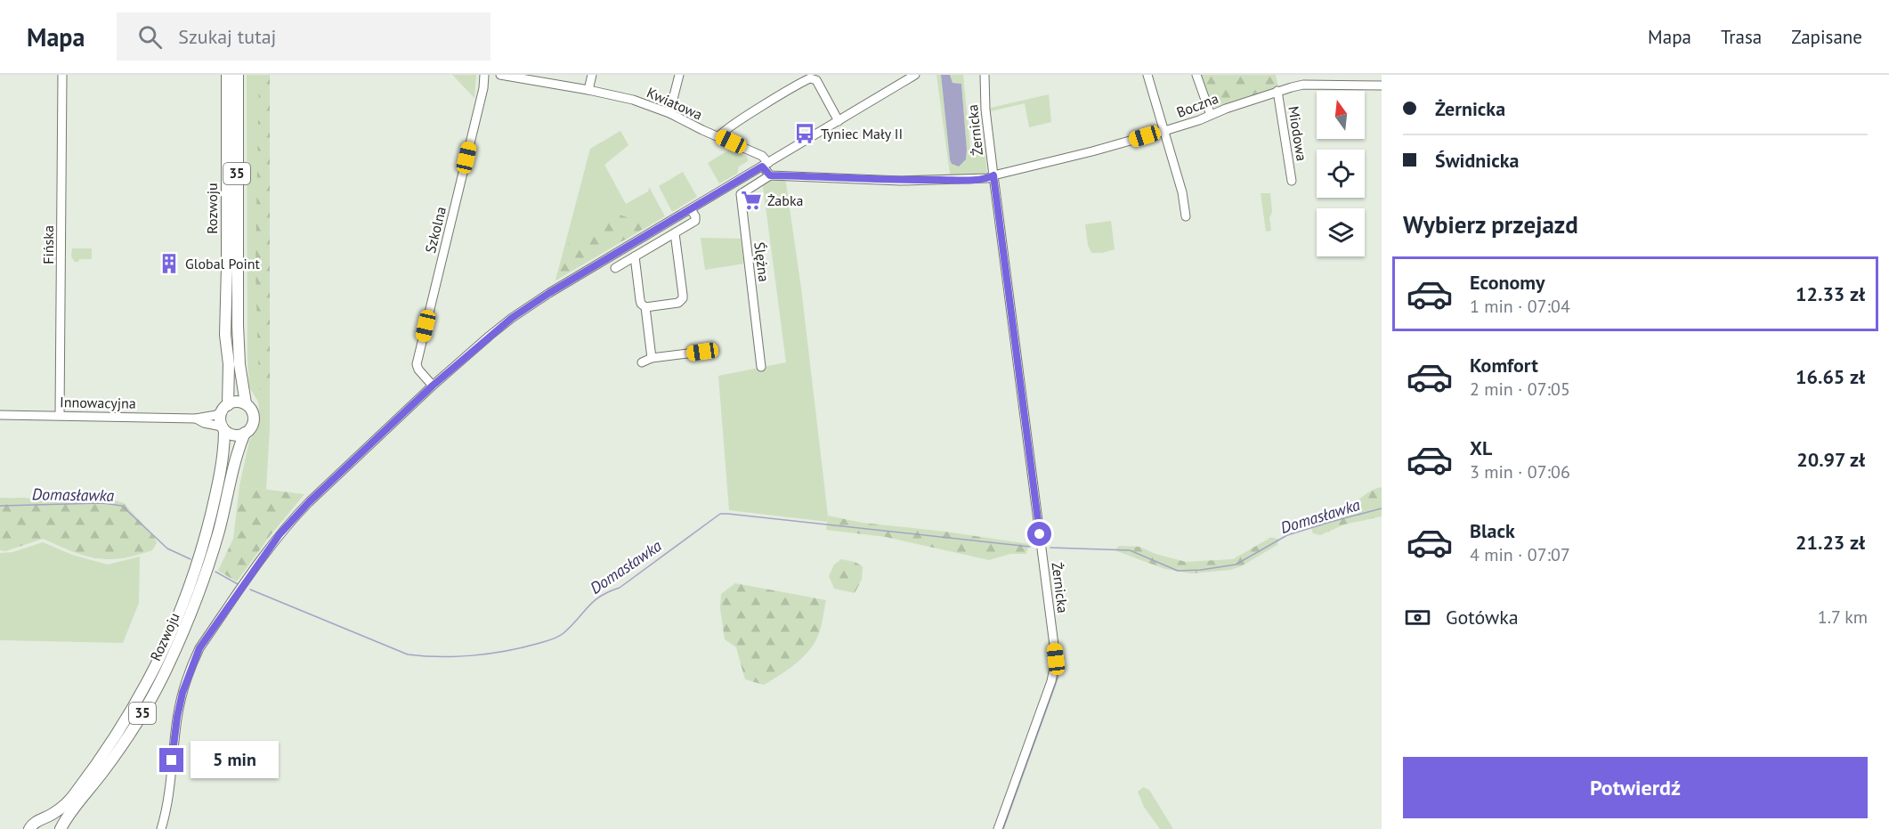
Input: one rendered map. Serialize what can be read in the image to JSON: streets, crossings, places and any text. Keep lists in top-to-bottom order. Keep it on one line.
{"streets":{"main road":["35","Rozwoju"],"street":["Kwiatowa","Boczna","Żernicka","Miodowa","Szkolna","Fińska","Ślężna","Innowacyjna"]},"crossings":[["Kwiatowa","Boczna"],["Kwiatowa","Ślężna"],["Boczna","Żernicka"],["Boczna","Miodowa"],["Boczna","Ślężna"],["35","Rozwoju"],["35","Innowacyjna"],["Rozwoju","Innowacyjna"],["Fińska","Innowacyjna"]],"water":["Domasławka"],"places":{"bus stop":["Tyniec Mały II"],"supermarket":["Żabka"],"building":["Global Point"]},"north":"top","page":{"header":"Mapa","search":"Szukaj tutaj","nav":["Mapa","Trasa","Zapisane"],"banner":["Żernicka","Świdnicka"],"heading":"Wybierz przejazd","list":[{"name":"Economy","note":"1 min · 07:04","value":"12.33 zł"},{"name":"Komfort","note":"2 min · 07:05","value":"16.65 zł"},{"name":"XL","note":"3 min · 07:06","value":"20.97 zł"},{"name":"Black","note":"4 min · 07:07","value":"21.23 zł"}],"pay":["Gotówka","1.7 km"],"bubble":"5 min","buttons":"Potwierdź"}}
